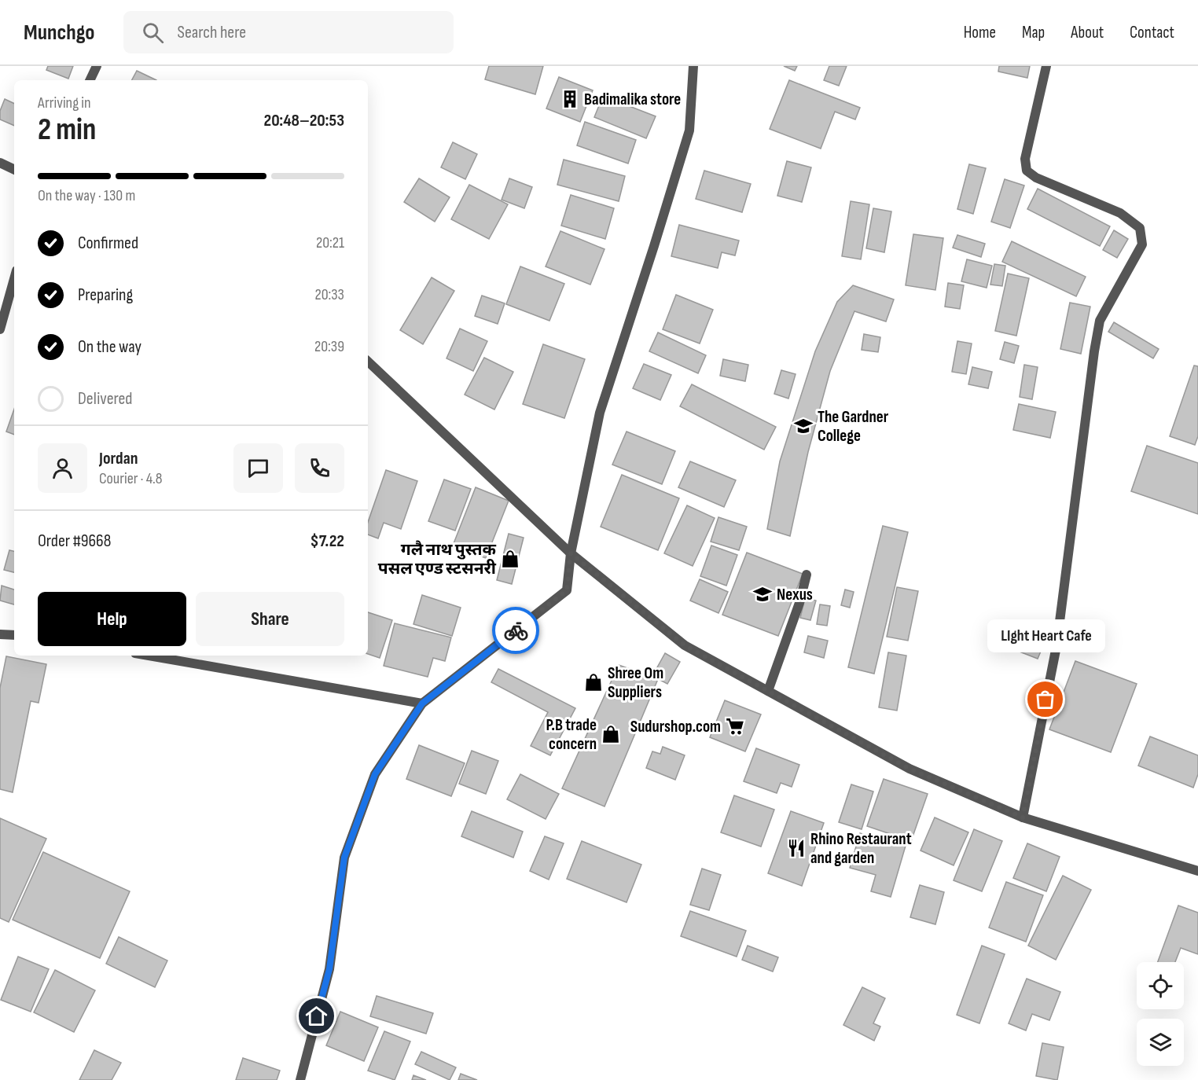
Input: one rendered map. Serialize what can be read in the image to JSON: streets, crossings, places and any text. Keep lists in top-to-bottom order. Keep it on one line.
{"places":{"building":["Badimalika store"],"school or university":["The Gardner College","Nexus"],"shop":["गलै नाथ पुस्तक पसल एण्ड स्टसनरी","Shree Om Suppliers","P.B trade concern"],"other":["LIght Heart Cafe"],"supermarket":["Sudurshop.com"],"restaurant":["Rhino Restaurant and garden"]},"page":{"header":"Munchgo","search":"Search here","nav":["Home","Map","About","Contact"],"heading":["2 min","Arriving in","20:48–20:53"],"panel":["Jordan","Courier · 4.8","Order #9668","$7.22"],"bar":"On the way · 130 m","list":[["Confirmed","20:21"],["Preparing","20:33"],["On the way","20:39"],"Delivered"],"buttons":["Help","Share"],"bubble":"LIght Heart Cafe"}}
